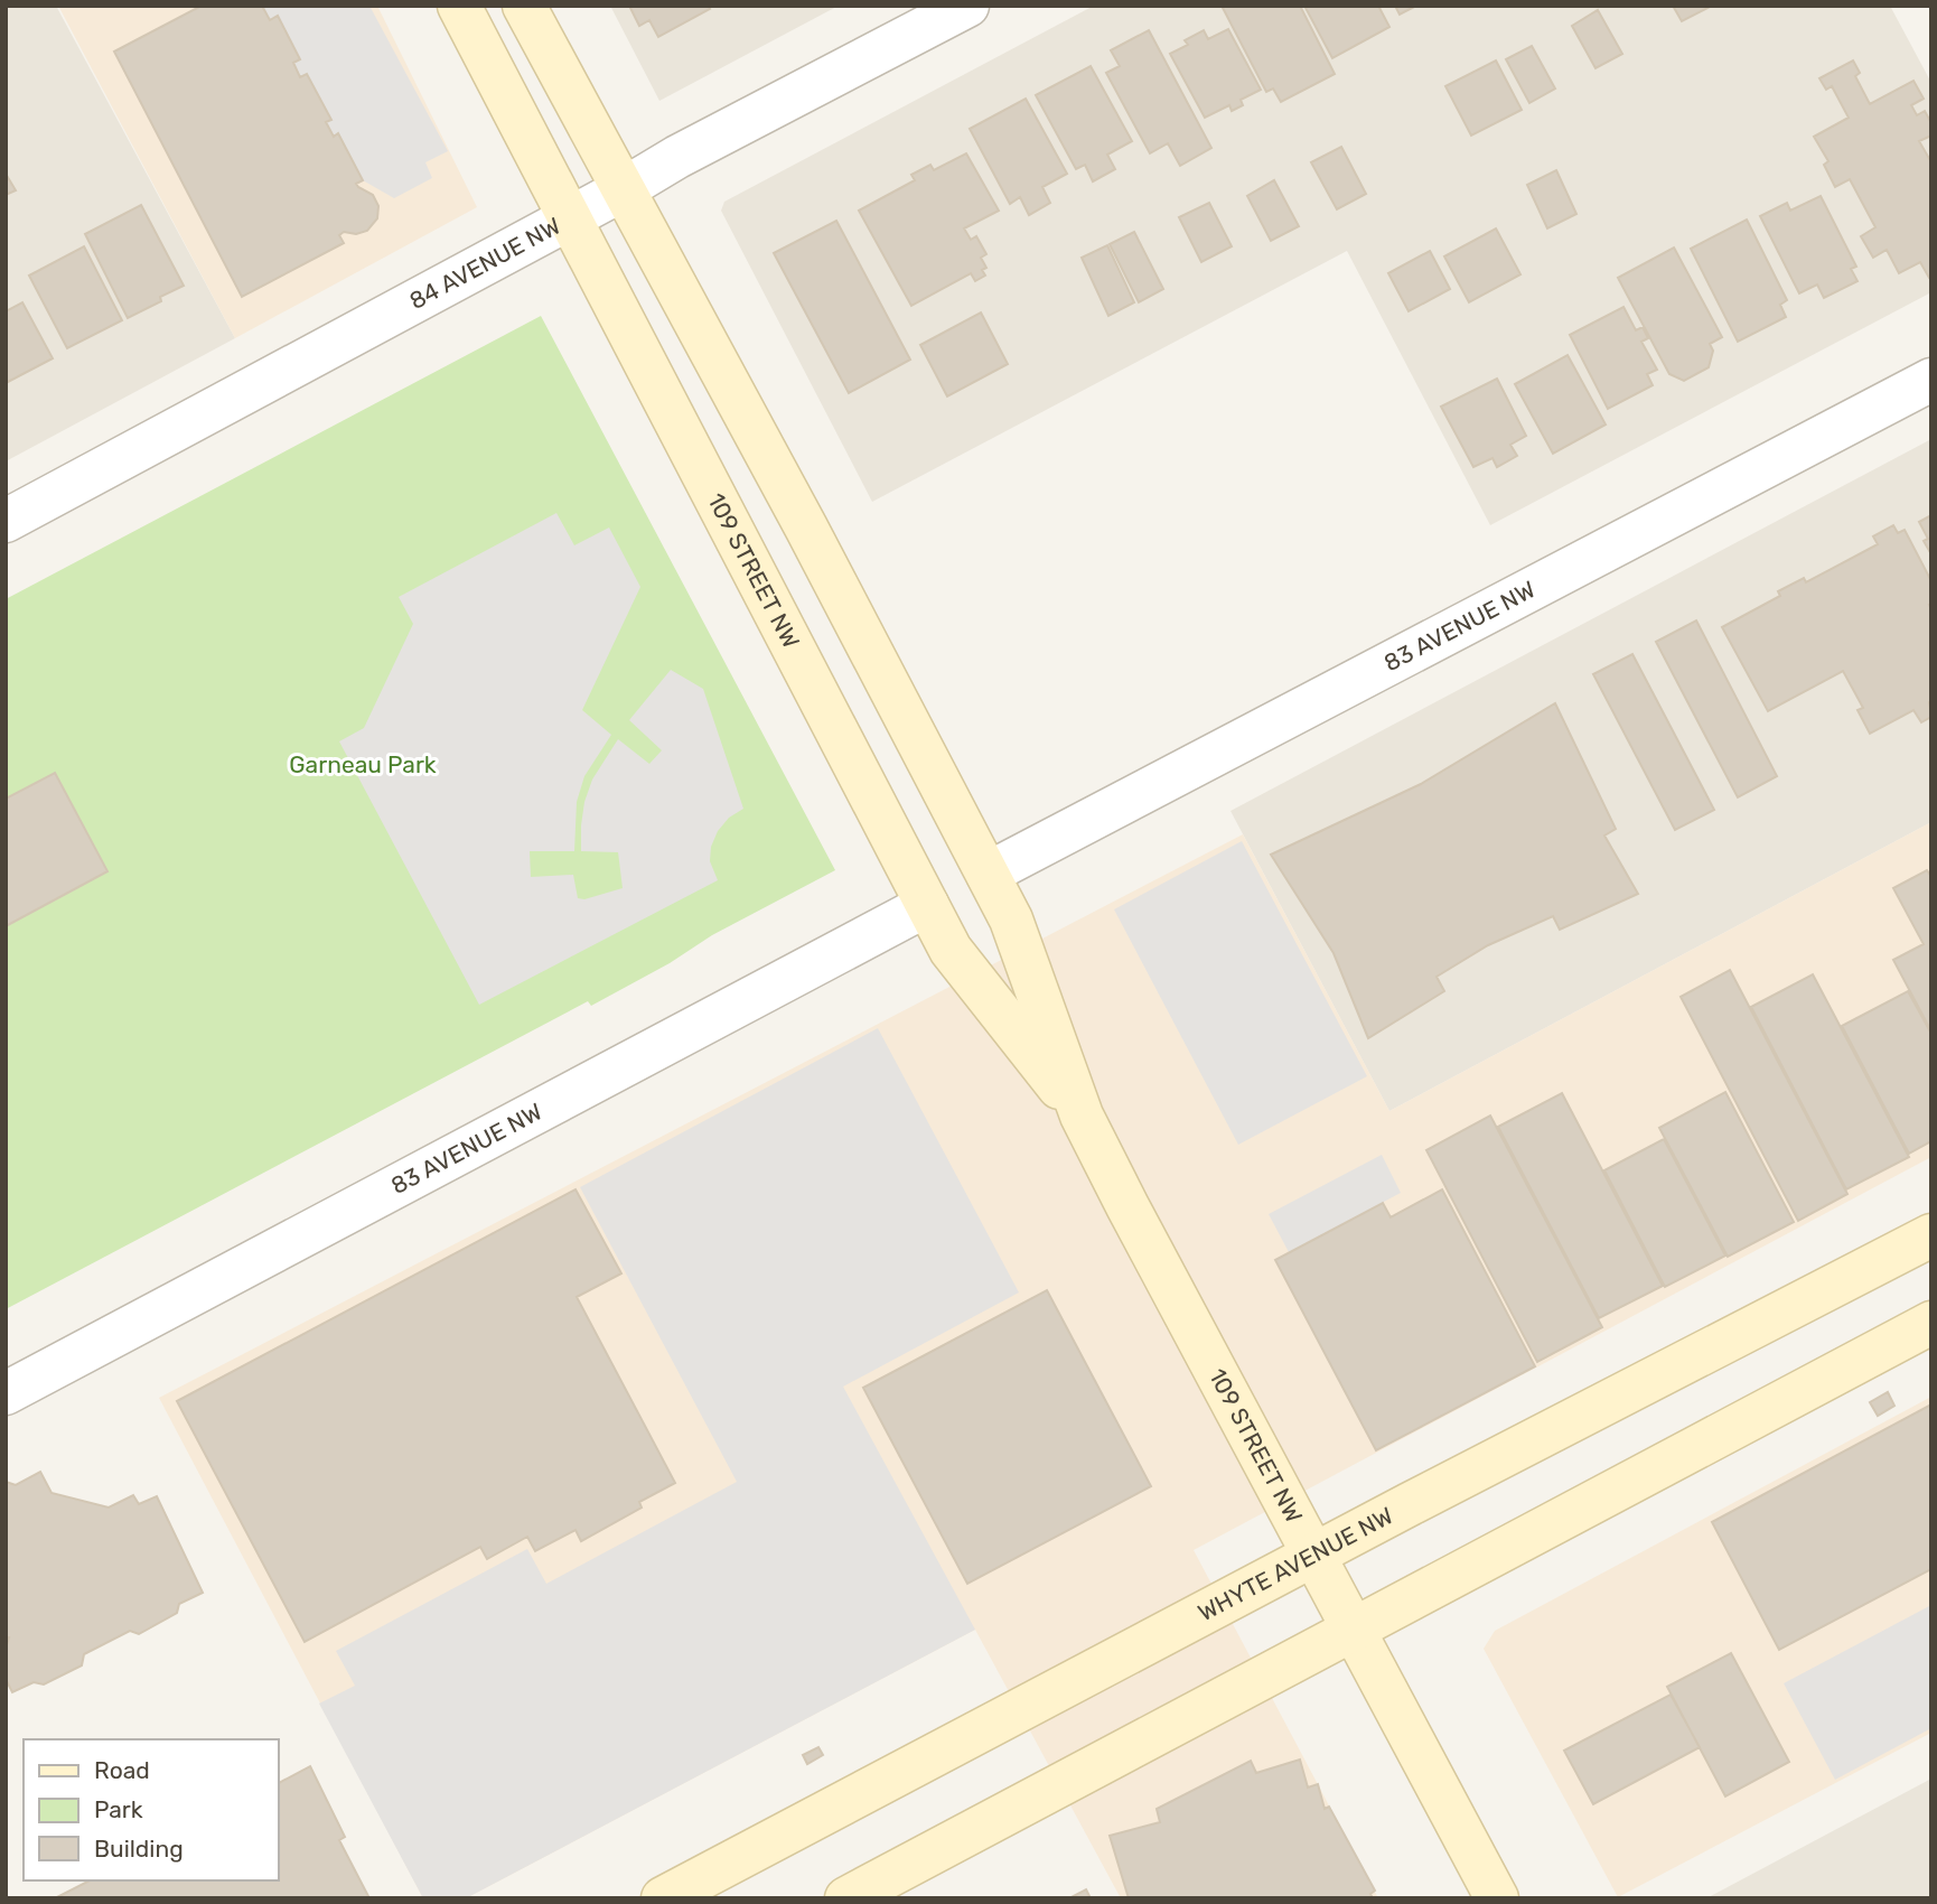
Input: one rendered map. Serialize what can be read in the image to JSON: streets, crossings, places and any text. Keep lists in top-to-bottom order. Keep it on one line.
{"streets":{"main road":["109 STREET NW","WHYTE AVENUE NW"],"street":["84 AVENUE NW","83 AVENUE NW"]},"crossings":[["84 AVENUE NW","109 STREET NW"],["109 STREET NW","83 AVENUE NW"],["109 STREET NW","WHYTE AVENUE NW"]],"parks":["Garneau Park"],"legend":["Road","Park","Building"]}
